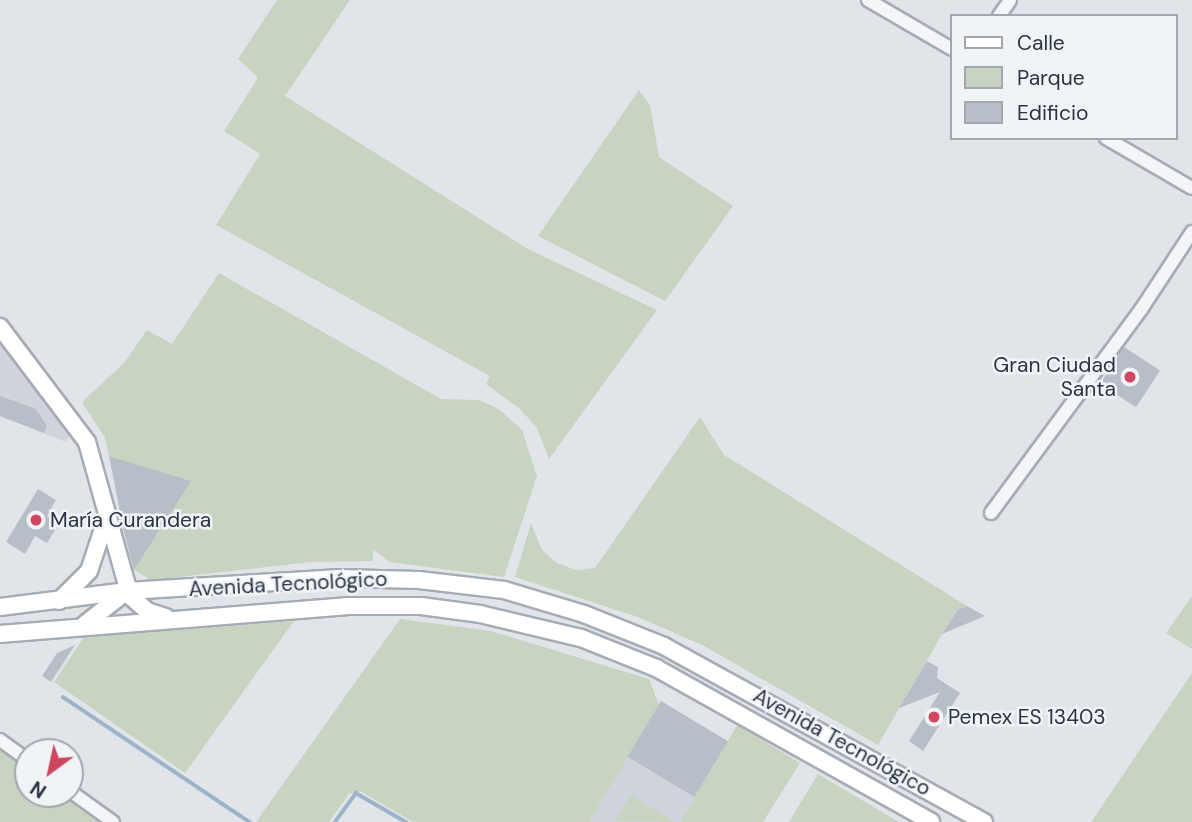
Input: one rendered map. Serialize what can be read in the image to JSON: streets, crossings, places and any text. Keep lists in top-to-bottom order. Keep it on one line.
{"streets":{"main road":["Avenida Tecnológico"]},"places":["Gran Ciudad Santa","María Curandera","Pemex ES 13403"],"legend":["Calle","Parque","Edificio"],"north":"bottom left"}
